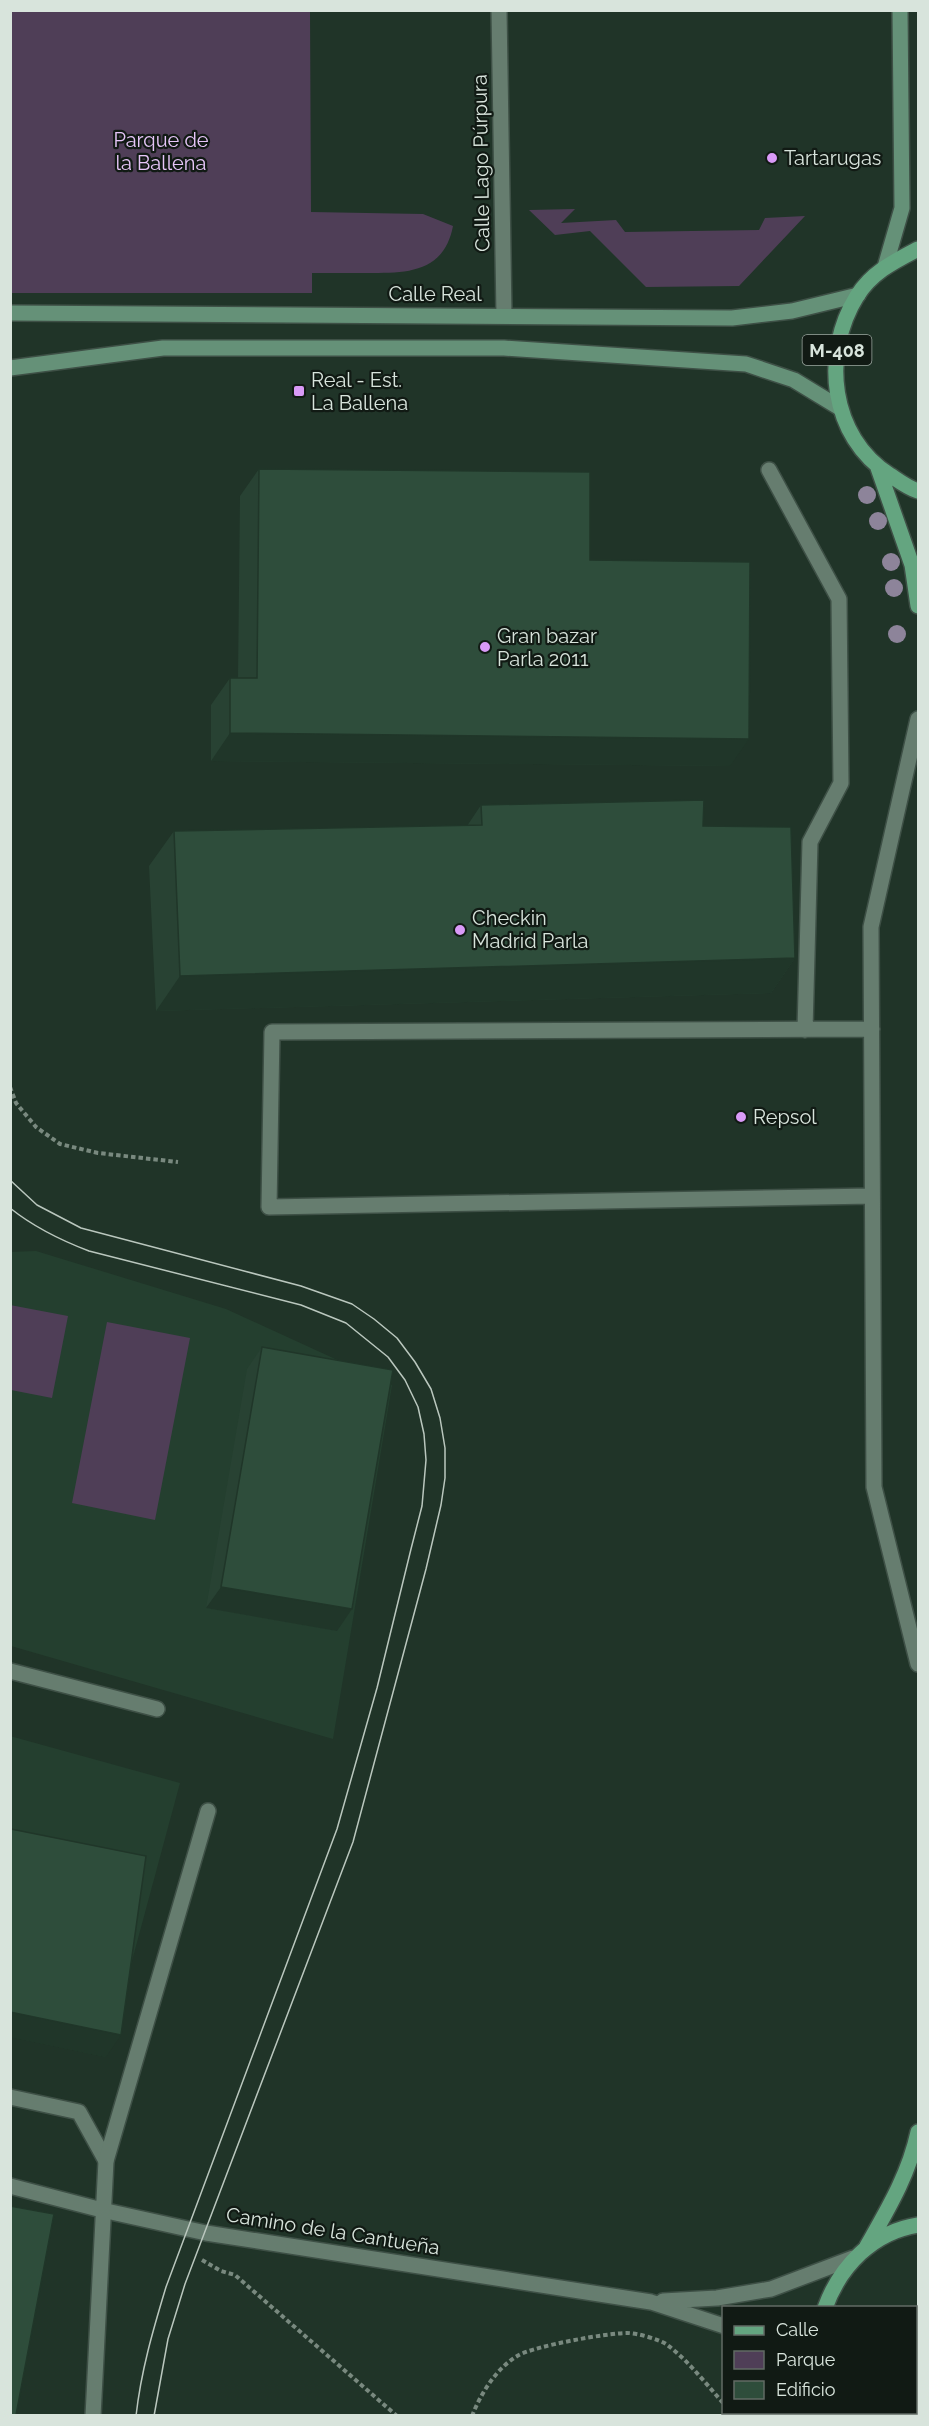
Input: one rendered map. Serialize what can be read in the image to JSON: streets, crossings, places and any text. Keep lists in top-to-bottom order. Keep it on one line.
{"streets":{"main road":["M-408"],"street":["Calle Lago Púrpura","Calle Real","Camino de la Cantueña"]},"crossings":[["Calle Lago Púrpura","Calle Real"],["Calle Real","M-408"]],"parks":["Parque de la Ballena"],"places":{"other":["Tartarugas","Gran bazar Parla 2011","Checkin Madrid Parla","Repsol"],"transit":["Real - Est. La Ballena"]},"legend":["Calle","Parque","Edificio"]}
